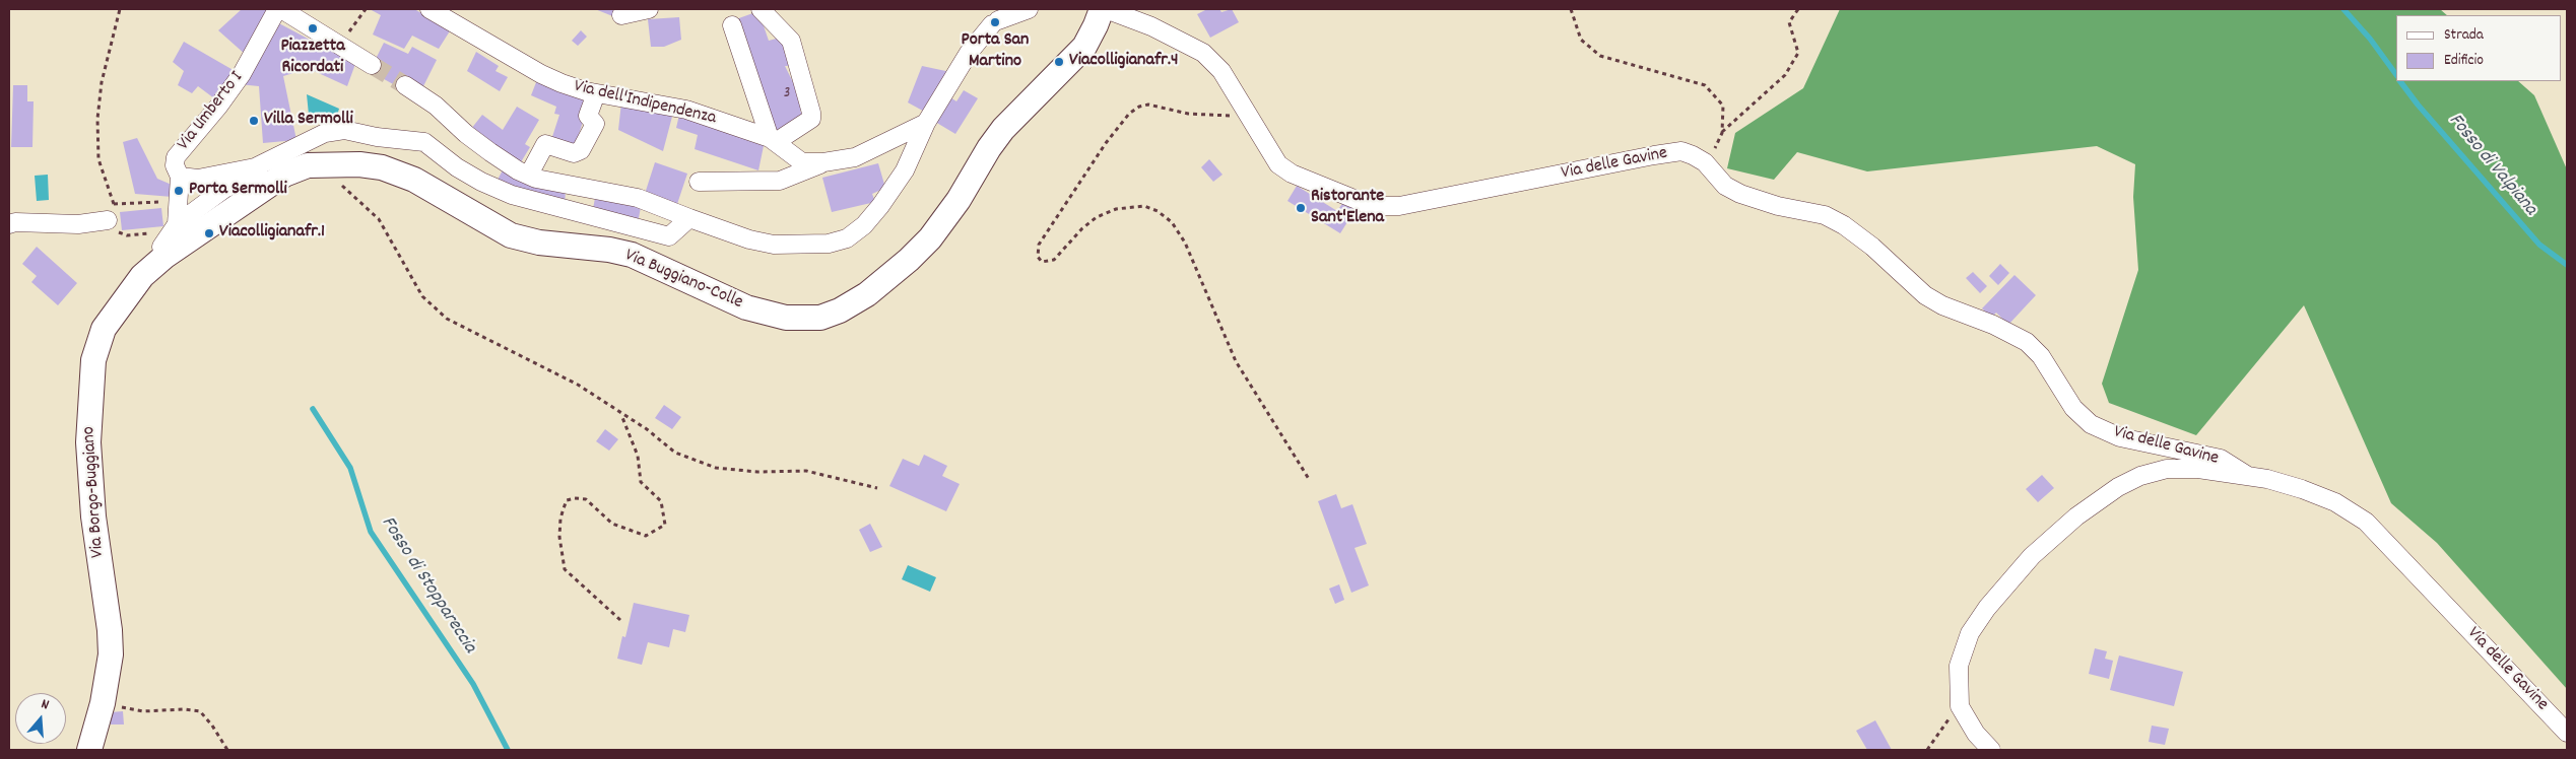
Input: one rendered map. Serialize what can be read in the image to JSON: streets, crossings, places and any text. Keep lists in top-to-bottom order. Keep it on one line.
{"streets":{"street":["Via dell'Indipendenza","Via Umberto I","Via delle Gavine","Via Buggiano-Colle","Via Borgo-Buggiano"]},"crossings":[["Via Buggiano-Colle","Via Borgo-Buggiano"]],"water":["Fosso di Valpiana","Fosso di Stoppareccia"],"places":["Porta San Martino","Piazzetta Ricordati","Viacolligianafr.4","Villa Sermolli","Porta Sermolli","Ristorante Sant'Elena","Viacolligianafr.1"],"house_numbers":["3"],"legend":["Strada","Edificio"],"north":"top"}
